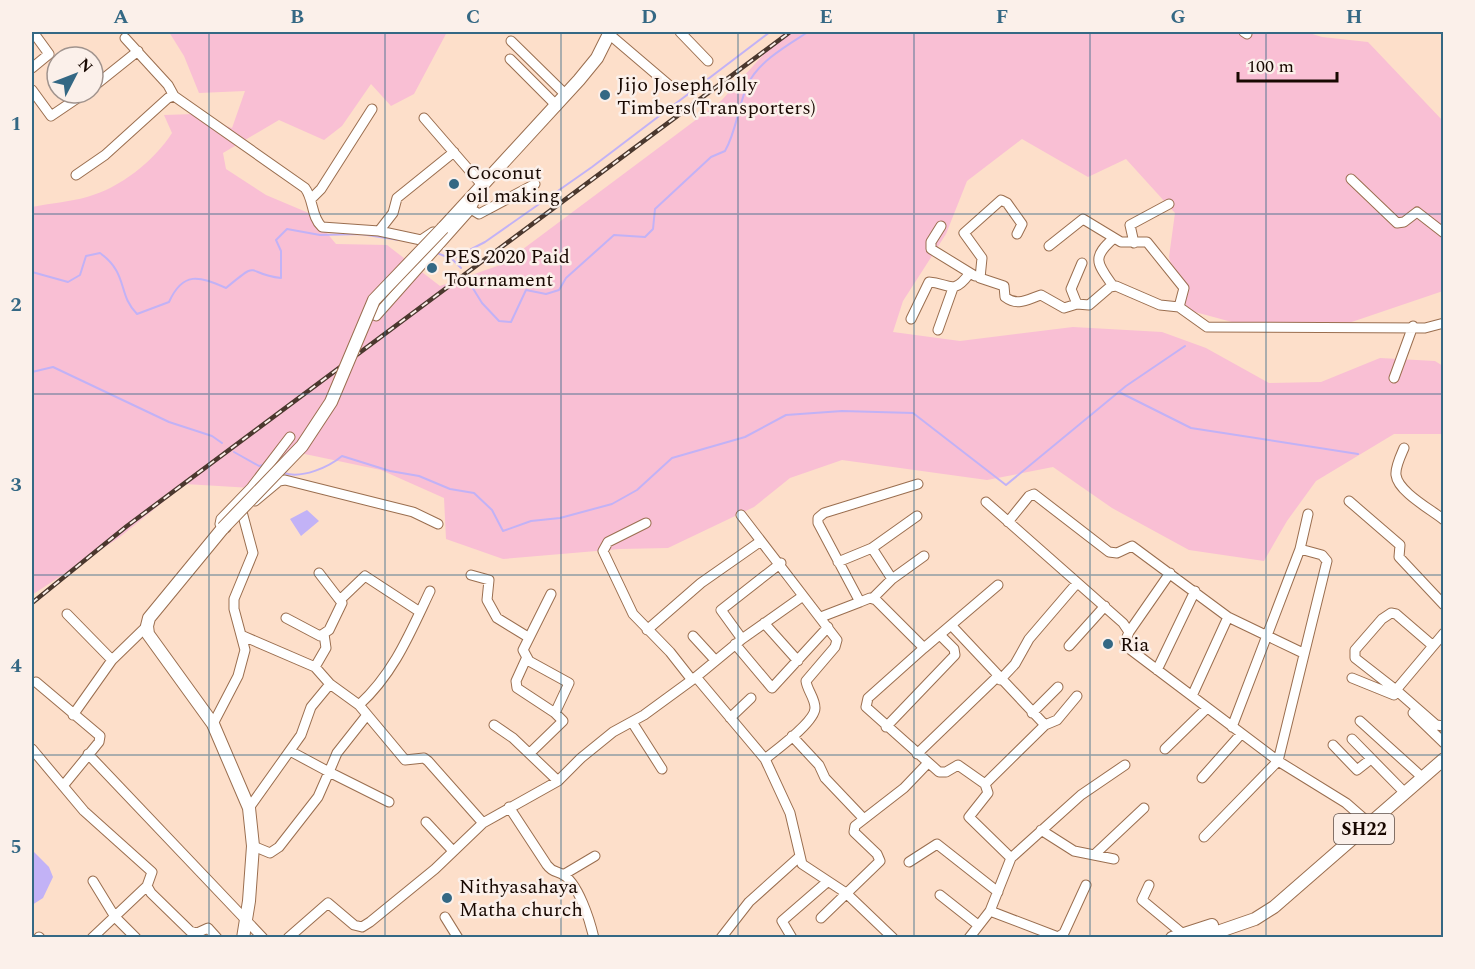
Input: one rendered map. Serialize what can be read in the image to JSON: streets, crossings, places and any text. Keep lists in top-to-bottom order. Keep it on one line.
{"streets":{"main road":["SH22"]},"places":["Jijo Joseph Jolly Timbers(Transporters)","Coconut oil making","PES 2020 Paid Tournament","Ria","Nithyasahaya Matha church"],"scale_bar":"100 m","north":"top right","grid":{"columns":["A","B","C","D","E","F","G","H"],"rows":["1","2","3","4","5"]}}
